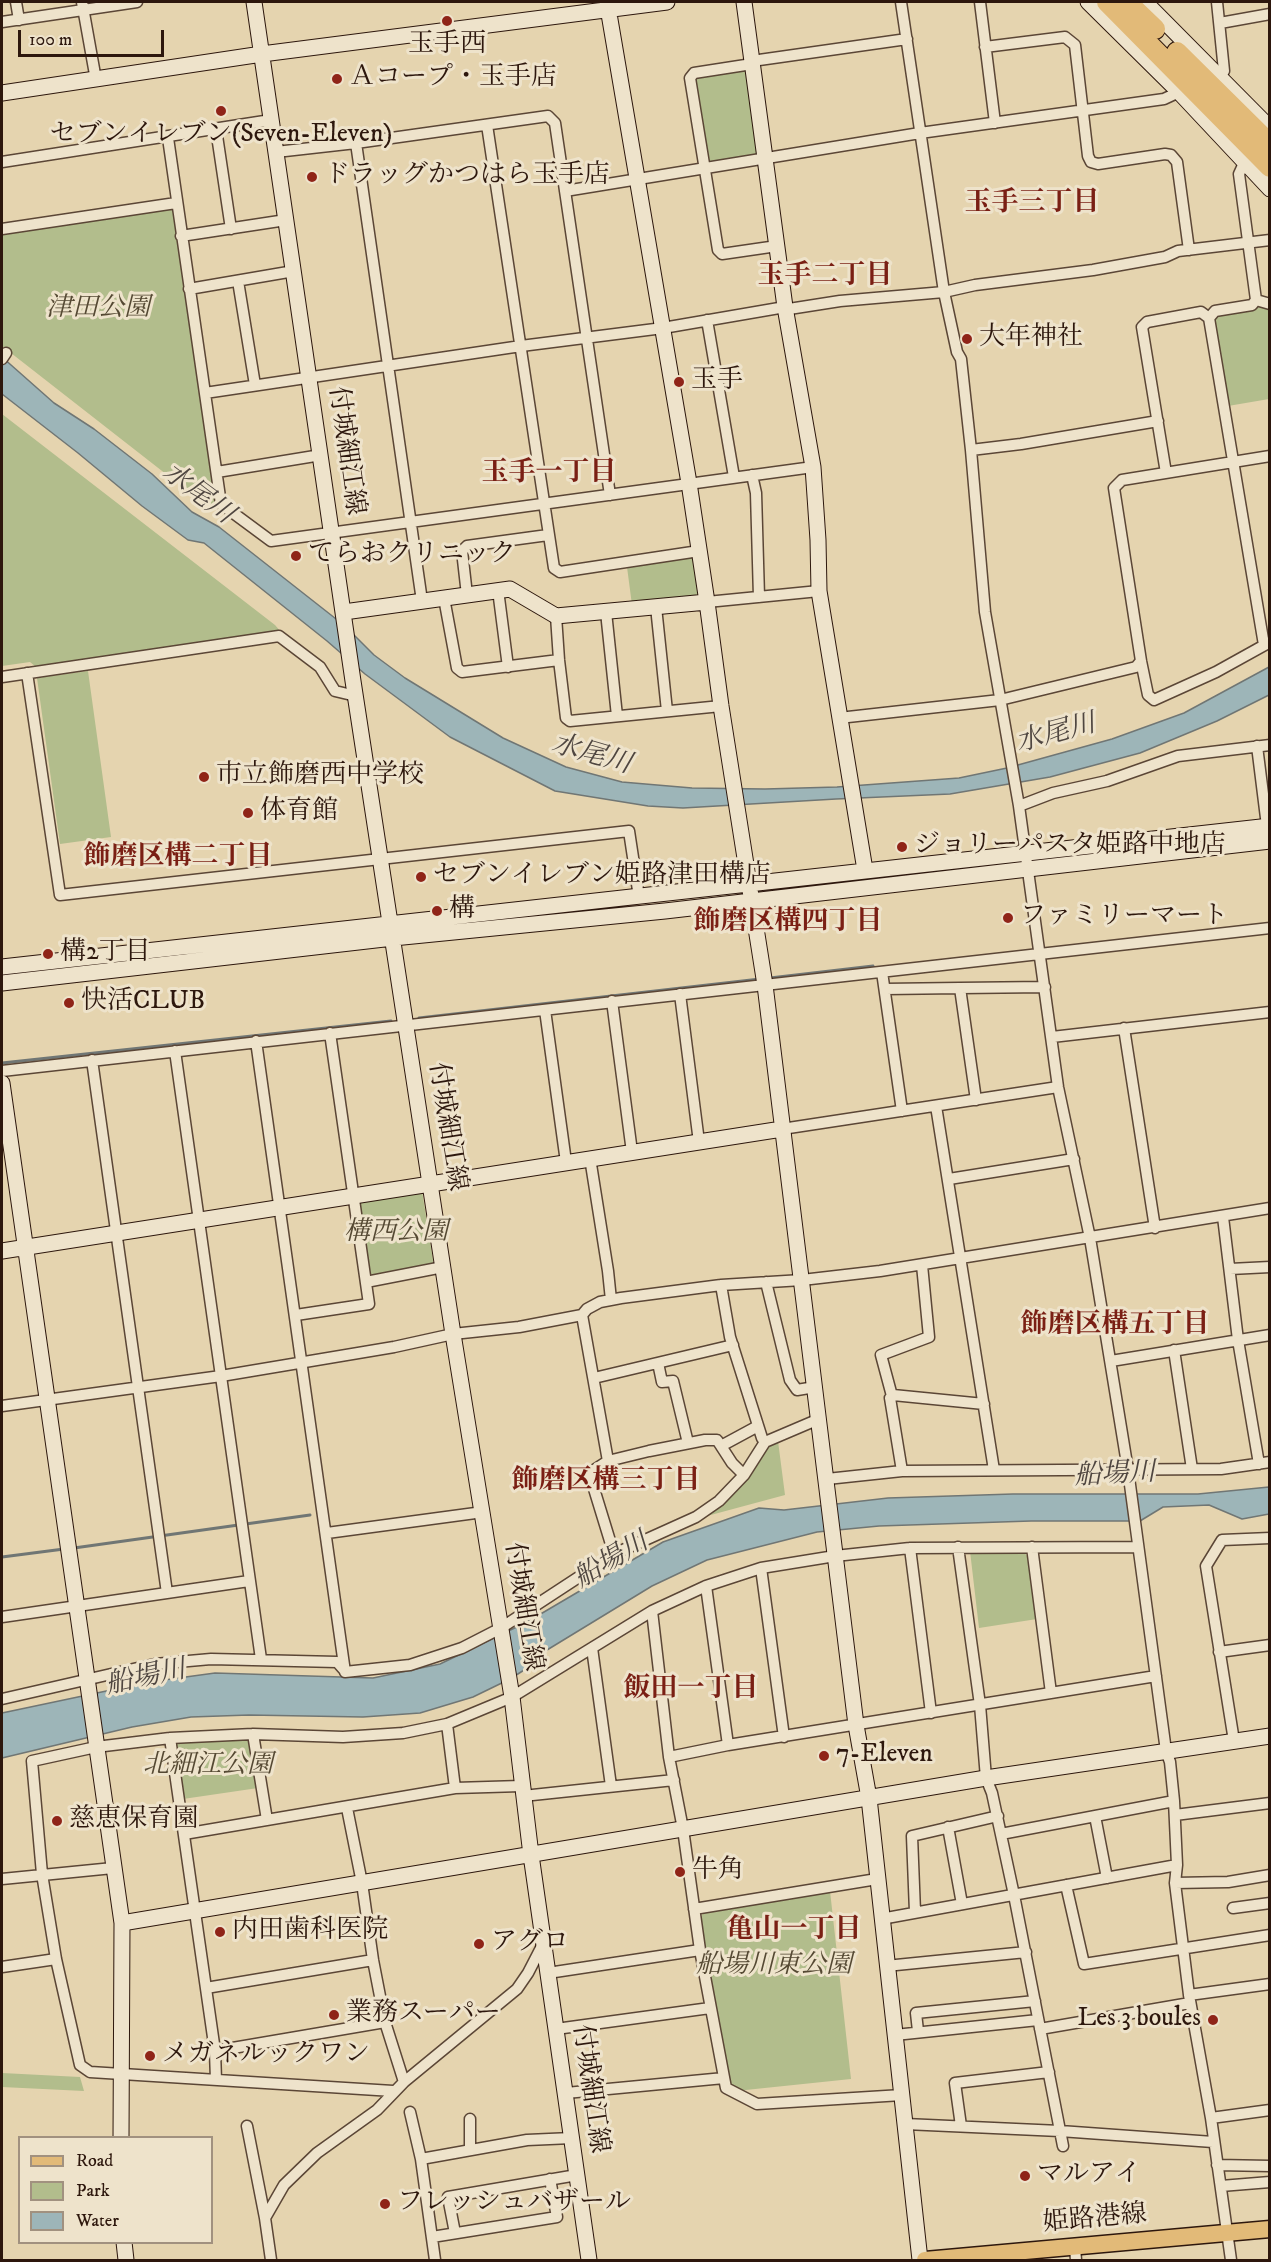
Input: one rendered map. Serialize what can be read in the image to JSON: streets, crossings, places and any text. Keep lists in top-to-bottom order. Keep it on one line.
{"streets":{"main road":["姫路港線"],"street":["付城細江線"]},"districts":["玉手三丁目","玉手二丁目","玉手一丁目","飾磨区構二丁目","飾磨区構四丁目","飾磨区構五丁目","飾磨区構三丁目","飯田一丁目","亀山一丁目"],"water":["水尾川","船場川"],"parks":["津田公園","構西公園","北細江公園","船場川東公園"],"places":["玉手西","Ａコープ・玉手店","セブンイレブン(Seven-Eleven)","ドラッグかつはら玉手店","大年神社","玉手","てらおクリニック","市立飾磨西中学校","体育館","ジョリーパスタ姫路中地店","セブンイレブン姫路津田構店","構","ファミリーマート","構2丁目","快活CLUB","7-Eleven","慈恵保育園","牛角","内田歯科医院","アグロ","業務スーパー","Les 3 boules","メガネルックワン","マルアイ","フレッシュバザール"],"legend":["Road","Park","Water"],"scale_bar":"100 m"}
